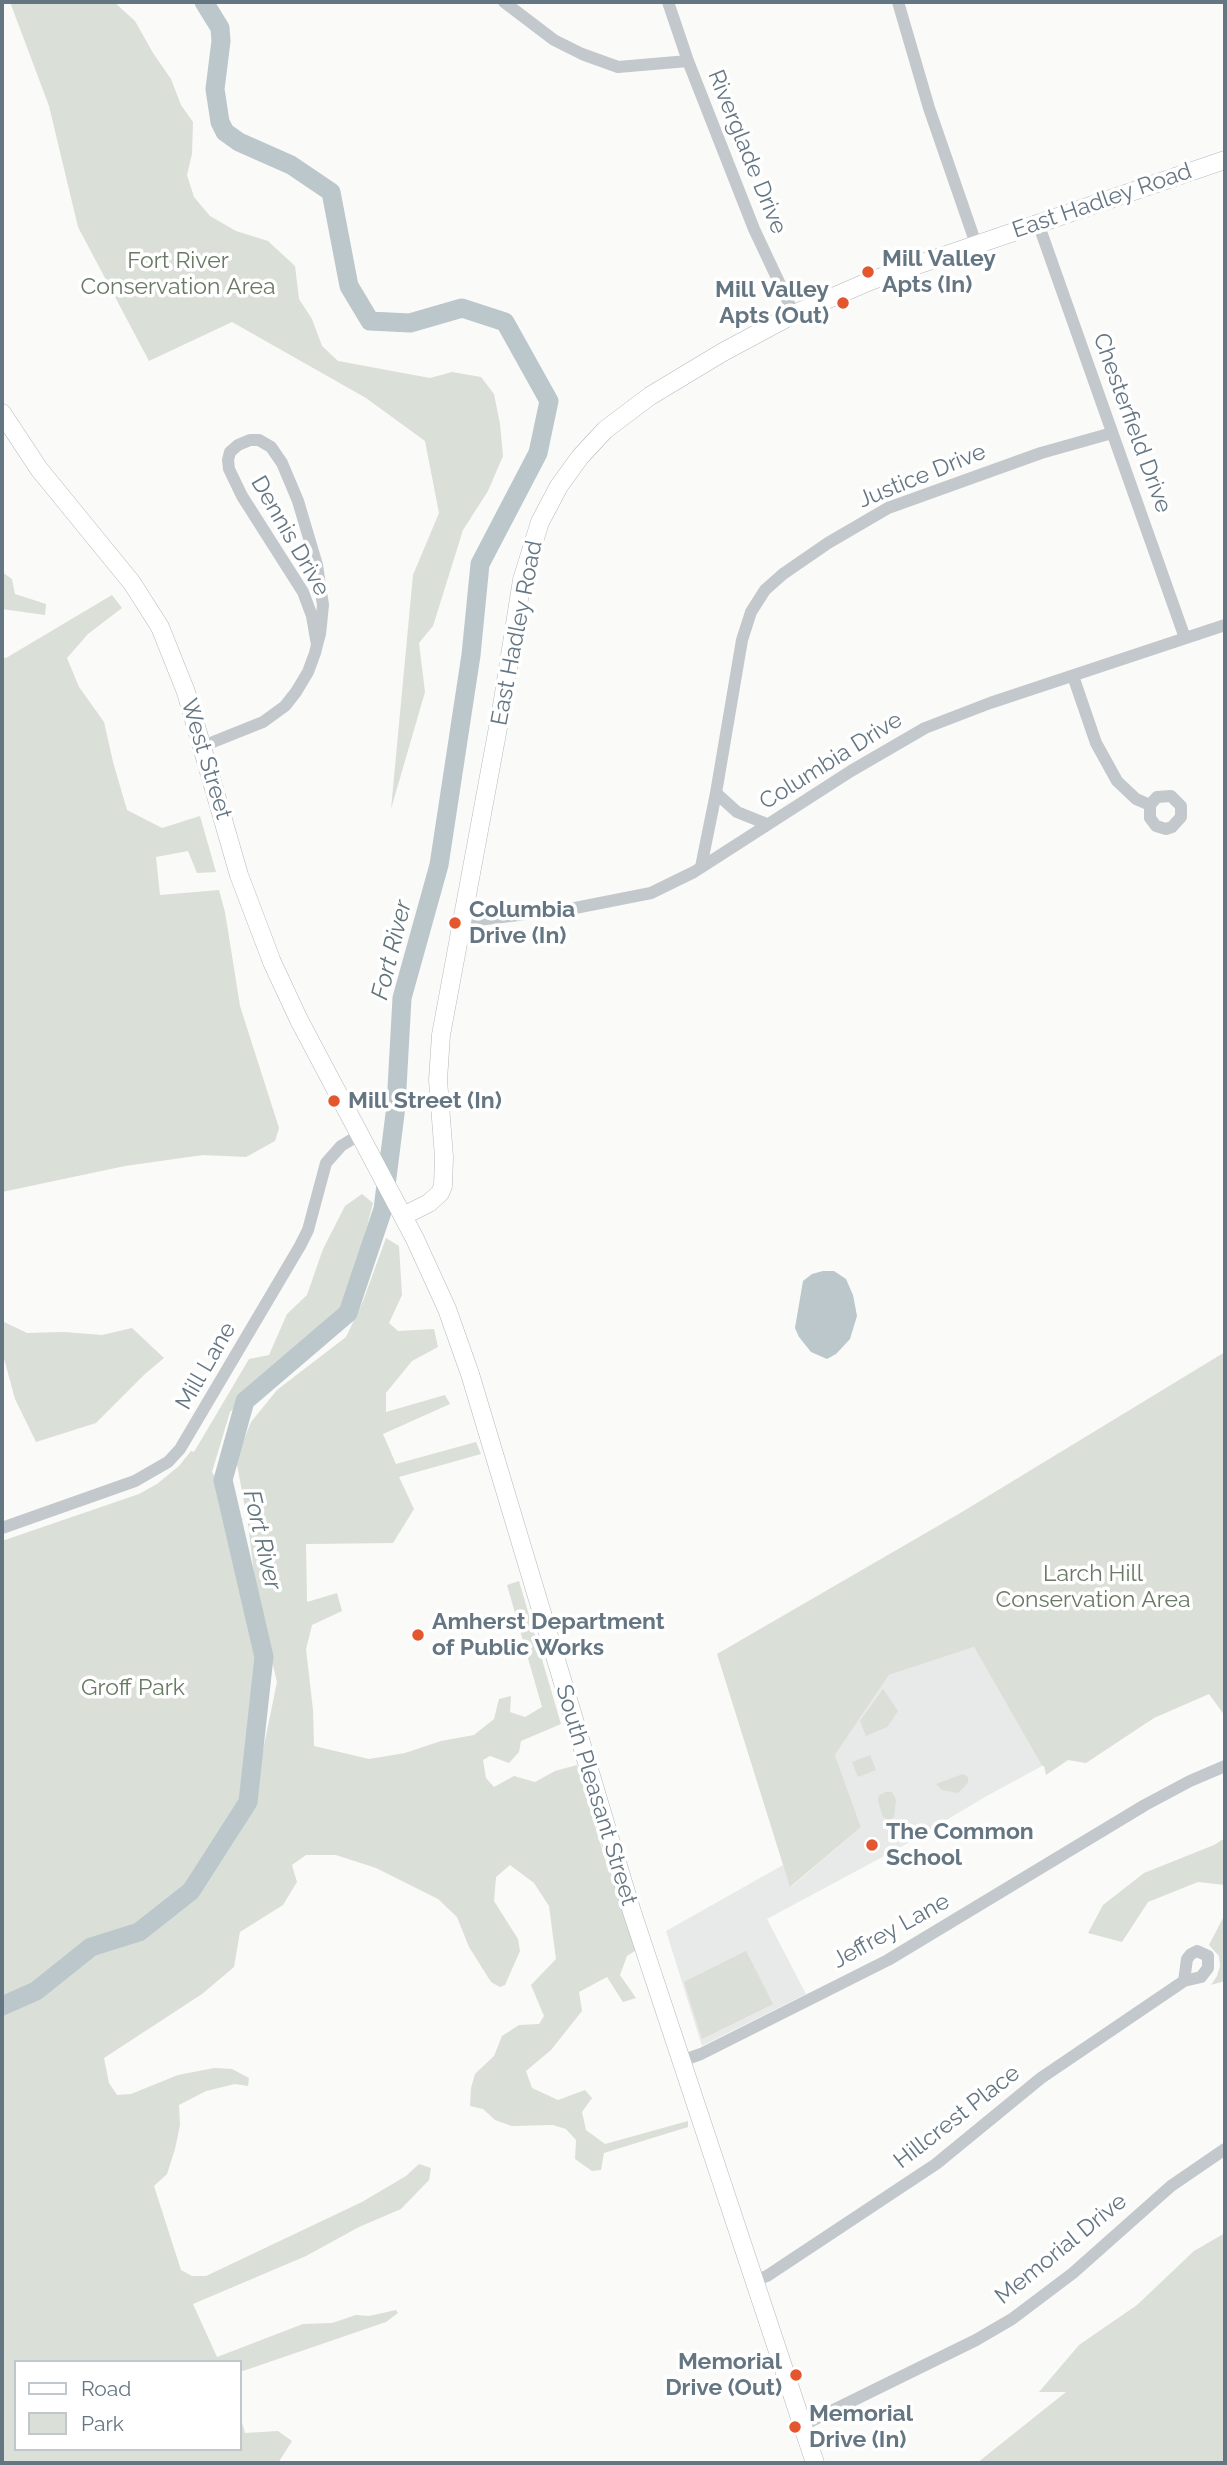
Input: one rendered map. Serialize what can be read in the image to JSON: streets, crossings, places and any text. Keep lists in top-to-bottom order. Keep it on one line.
{"streets":{"main road":["East Hadley Road","West Street","South Pleasant Street"],"street":["Riverglade Drive","Chesterfield Drive","Justice Drive","Dennis Drive","Columbia Drive","Mill Lane","Jeffrey Lane","Hillcrest Place","Memorial Drive"]},"crossings":[["Riverglade Drive","East Hadley Road"],["East Hadley Road","Chesterfield Drive"],["East Hadley Road","Columbia Drive"],["East Hadley Road","South Pleasant Street"],["Chesterfield Drive","Justice Drive"],["Chesterfield Drive","Columbia Drive"],["Justice Drive","Columbia Drive"],["Dennis Drive","West Street"],["West Street","Mill Lane"],["West Street","South Pleasant Street"],["Mill Lane","South Pleasant Street"],["South Pleasant Street","Jeffrey Lane"],["South Pleasant Street","Hillcrest Place"],["South Pleasant Street","Memorial Drive"]],"water":["Fort River"],"parks":["Fort River Conservation Area","Larch Hill Conservation Area","Groff Park"],"places":["Mill Valley Apts (In)","Mill Valley Apts (Out)","Columbia Drive (In)","Mill Street (In)","Amherst Department of Public Works","The Common School","Memorial Drive (Out)","Memorial Drive (In)"],"legend":["Road","Park"]}
